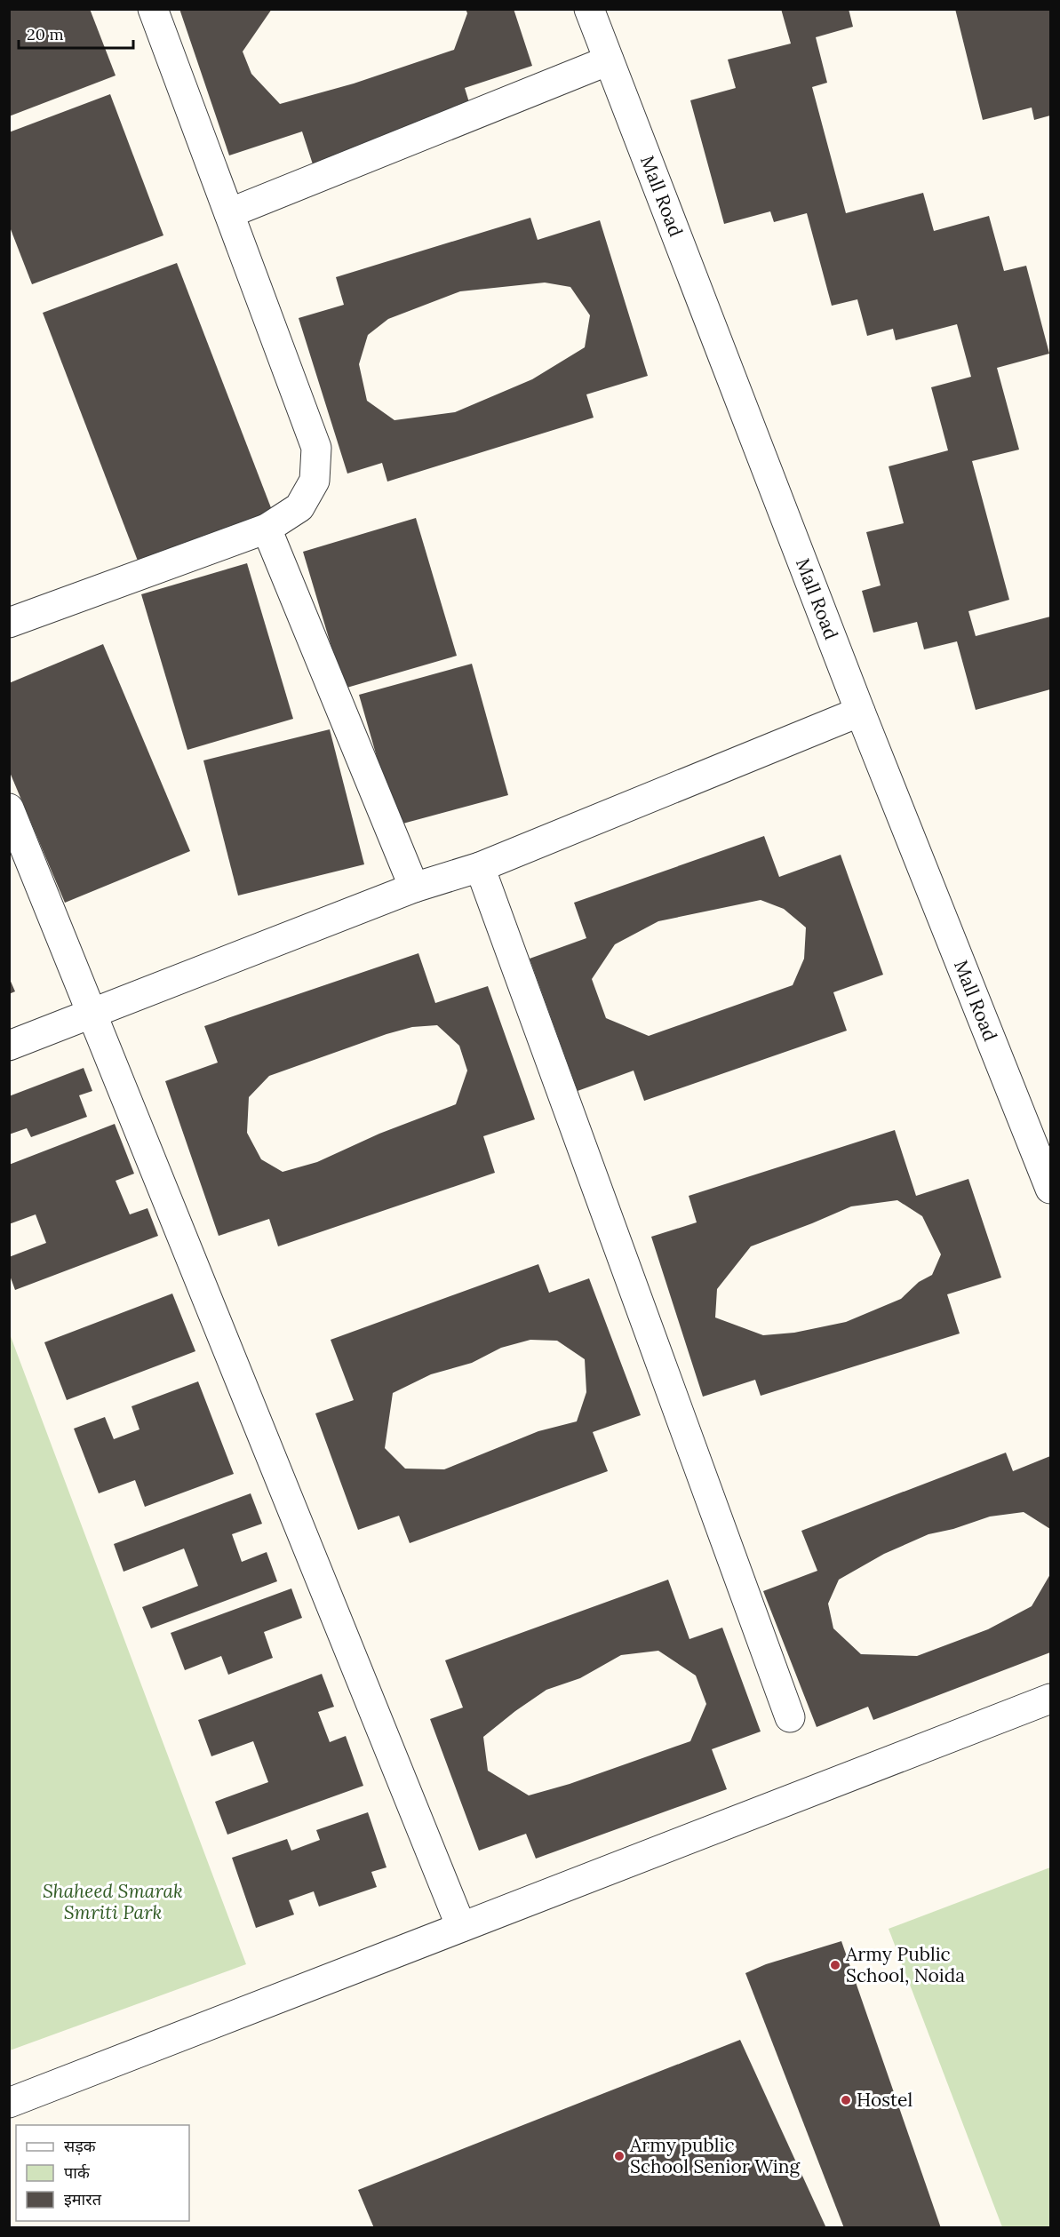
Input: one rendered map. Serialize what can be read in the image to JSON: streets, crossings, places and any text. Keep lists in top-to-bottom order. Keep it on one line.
{"streets":{"street":["Mall Road"]},"parks":["Shaheed Smarak Smriti Park"],"places":["Army Public School, Noida","Hostel","Army public School Senior Wing"],"legend":["सड़क","पार्क","इमारत"],"scale_bar":"20 m"}
